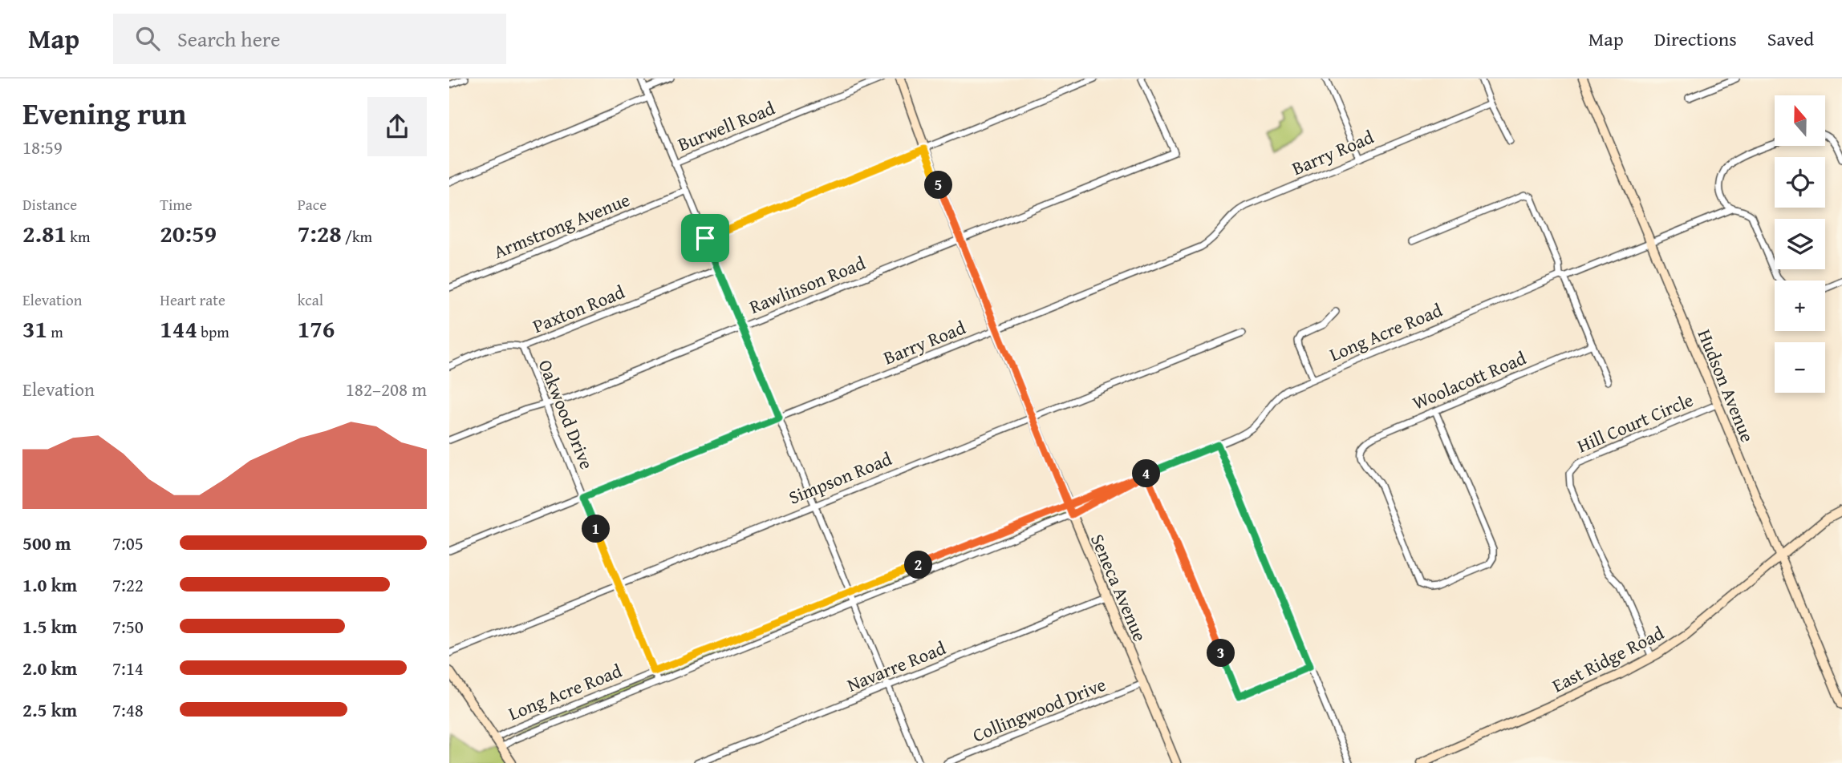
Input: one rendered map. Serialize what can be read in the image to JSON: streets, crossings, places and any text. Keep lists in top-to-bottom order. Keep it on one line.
{"streets":{"main road":["Hudson Avenue","Seneca Avenue","East Ridge Road"],"street":["Burwell Road","Barry Road","Armstrong Avenue","Rawlinson Road","Paxton Road","Long Acre Road","Woolacott Road","Oakwood Drive","Hill Court Circle","Simpson Road","Navarre Road","Collingwood Drive"]},"crossings":[["Barry Road","Oakwood Drive"],["Barry Road","Seneca Avenue"],["Rawlinson Road","Oakwood Drive"],["Rawlinson Road","Seneca Avenue"],["Paxton Road","Oakwood Drive"],["Long Acre Road","Hudson Avenue"],["Long Acre Road","Oakwood Drive"],["Long Acre Road","Seneca Avenue"],["Hudson Avenue","Hill Court Circle"],["Hudson Avenue","East Ridge Road"],["Oakwood Drive","Simpson Road"],["Hill Court Circle","East Ridge Road"],["Simpson Road","Seneca Avenue"],["Seneca Avenue","Navarre Road"],["Seneca Avenue","Collingwood Drive"]],"north":"top","page":{"header":"Map","search":"Search here","nav":["Map","Directions","Saved"],"heading":["Evening run","18:59"],"map_buttons":["+","−"],"pins":["5","4","1","2","3"],"stats":[["Distance","2.81 km"],["Time","20:59"],["Pace","7:28 /km"],["Elevation","31 m"],["Heart rate","144 bpm"],["kcal","176"]],"chart":["Elevation","182–208 m"],"list":[{"name":"500 m","note":"7:05"},{"name":"1.0 km","note":"7:22"},{"name":"1.5 km","note":"7:50"},{"name":"2.0 km","note":"7:14"},{"name":"2.5 km","note":"7:48"}]}}
